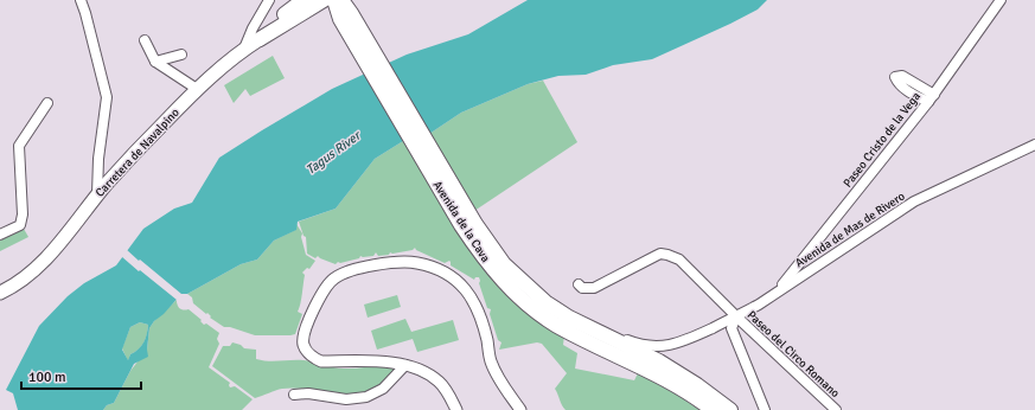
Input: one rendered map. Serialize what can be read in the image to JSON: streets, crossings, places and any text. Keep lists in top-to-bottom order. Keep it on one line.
{"streets":{"main road":["Carretera de Navalpino","Avenida de la Cava"],"street":["Paseo Cristo de la Vega","Avenida de Mas de Rivero","Paseo del Circo Romano"]},"crossings":[["Paseo Cristo de la Vega","Avenida de Mas de Rivero"],["Avenida de la Cava","Avenida de Mas de Rivero"],["Avenida de Mas de Rivero","Paseo del Circo Romano"]],"water":["Tagus River"],"scale_bar":"100 m"}
